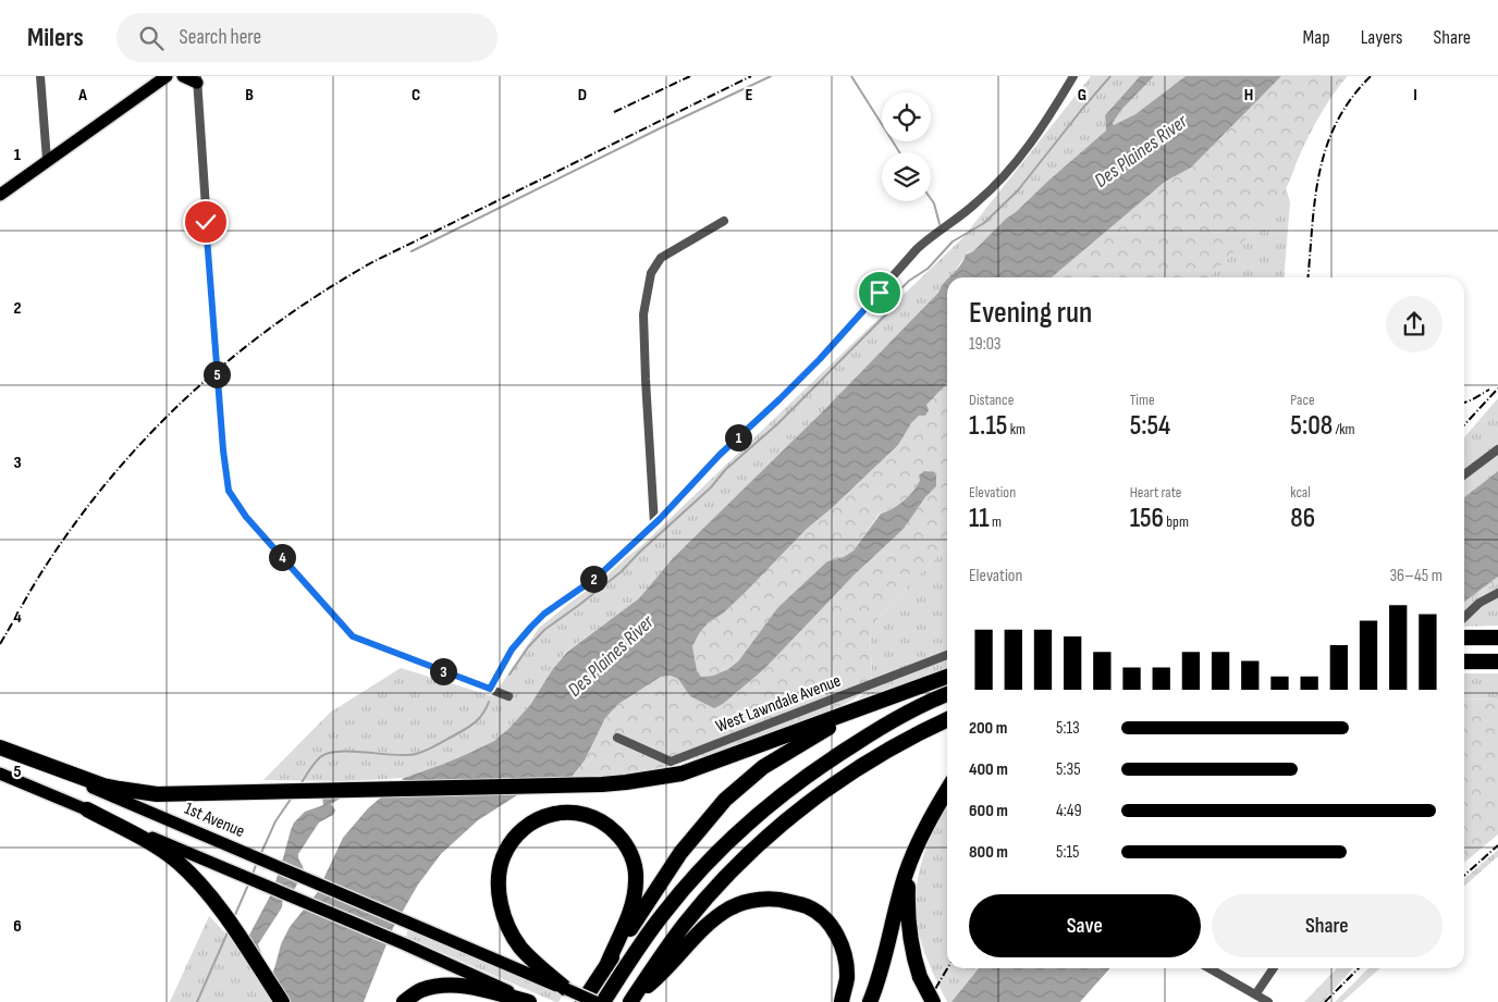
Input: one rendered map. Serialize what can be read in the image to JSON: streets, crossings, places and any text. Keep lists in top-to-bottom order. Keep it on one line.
{"streets":{"main road":["1st Avenue"],"street":["West Lawndale Avenue"]},"water":["Des Plaines River"],"page":{"header":"Milers","search":"Search here","nav":["Map","Layers","Share"],"heading":["Evening run","19:03"],"pins":["5","1","4","2","3"],"stats":[["Distance","1.15 km"],["Time","5:54"],["Pace","5:08 /km"],["Elevation","11 m"],["Heart rate","156 bpm"],["kcal","86"]],"chart":["Elevation","36–45 m"],"list":[{"name":"200 m","note":"5:13"},{"name":"400 m","note":"5:35"},{"name":"600 m","note":"4:49"},{"name":"800 m","note":"5:15"}],"buttons":["Save","Share"]},"grid":{"columns":["A","B","C","D","E","G","H","I"],"rows":["1","2","3","4","5","6"]}}
